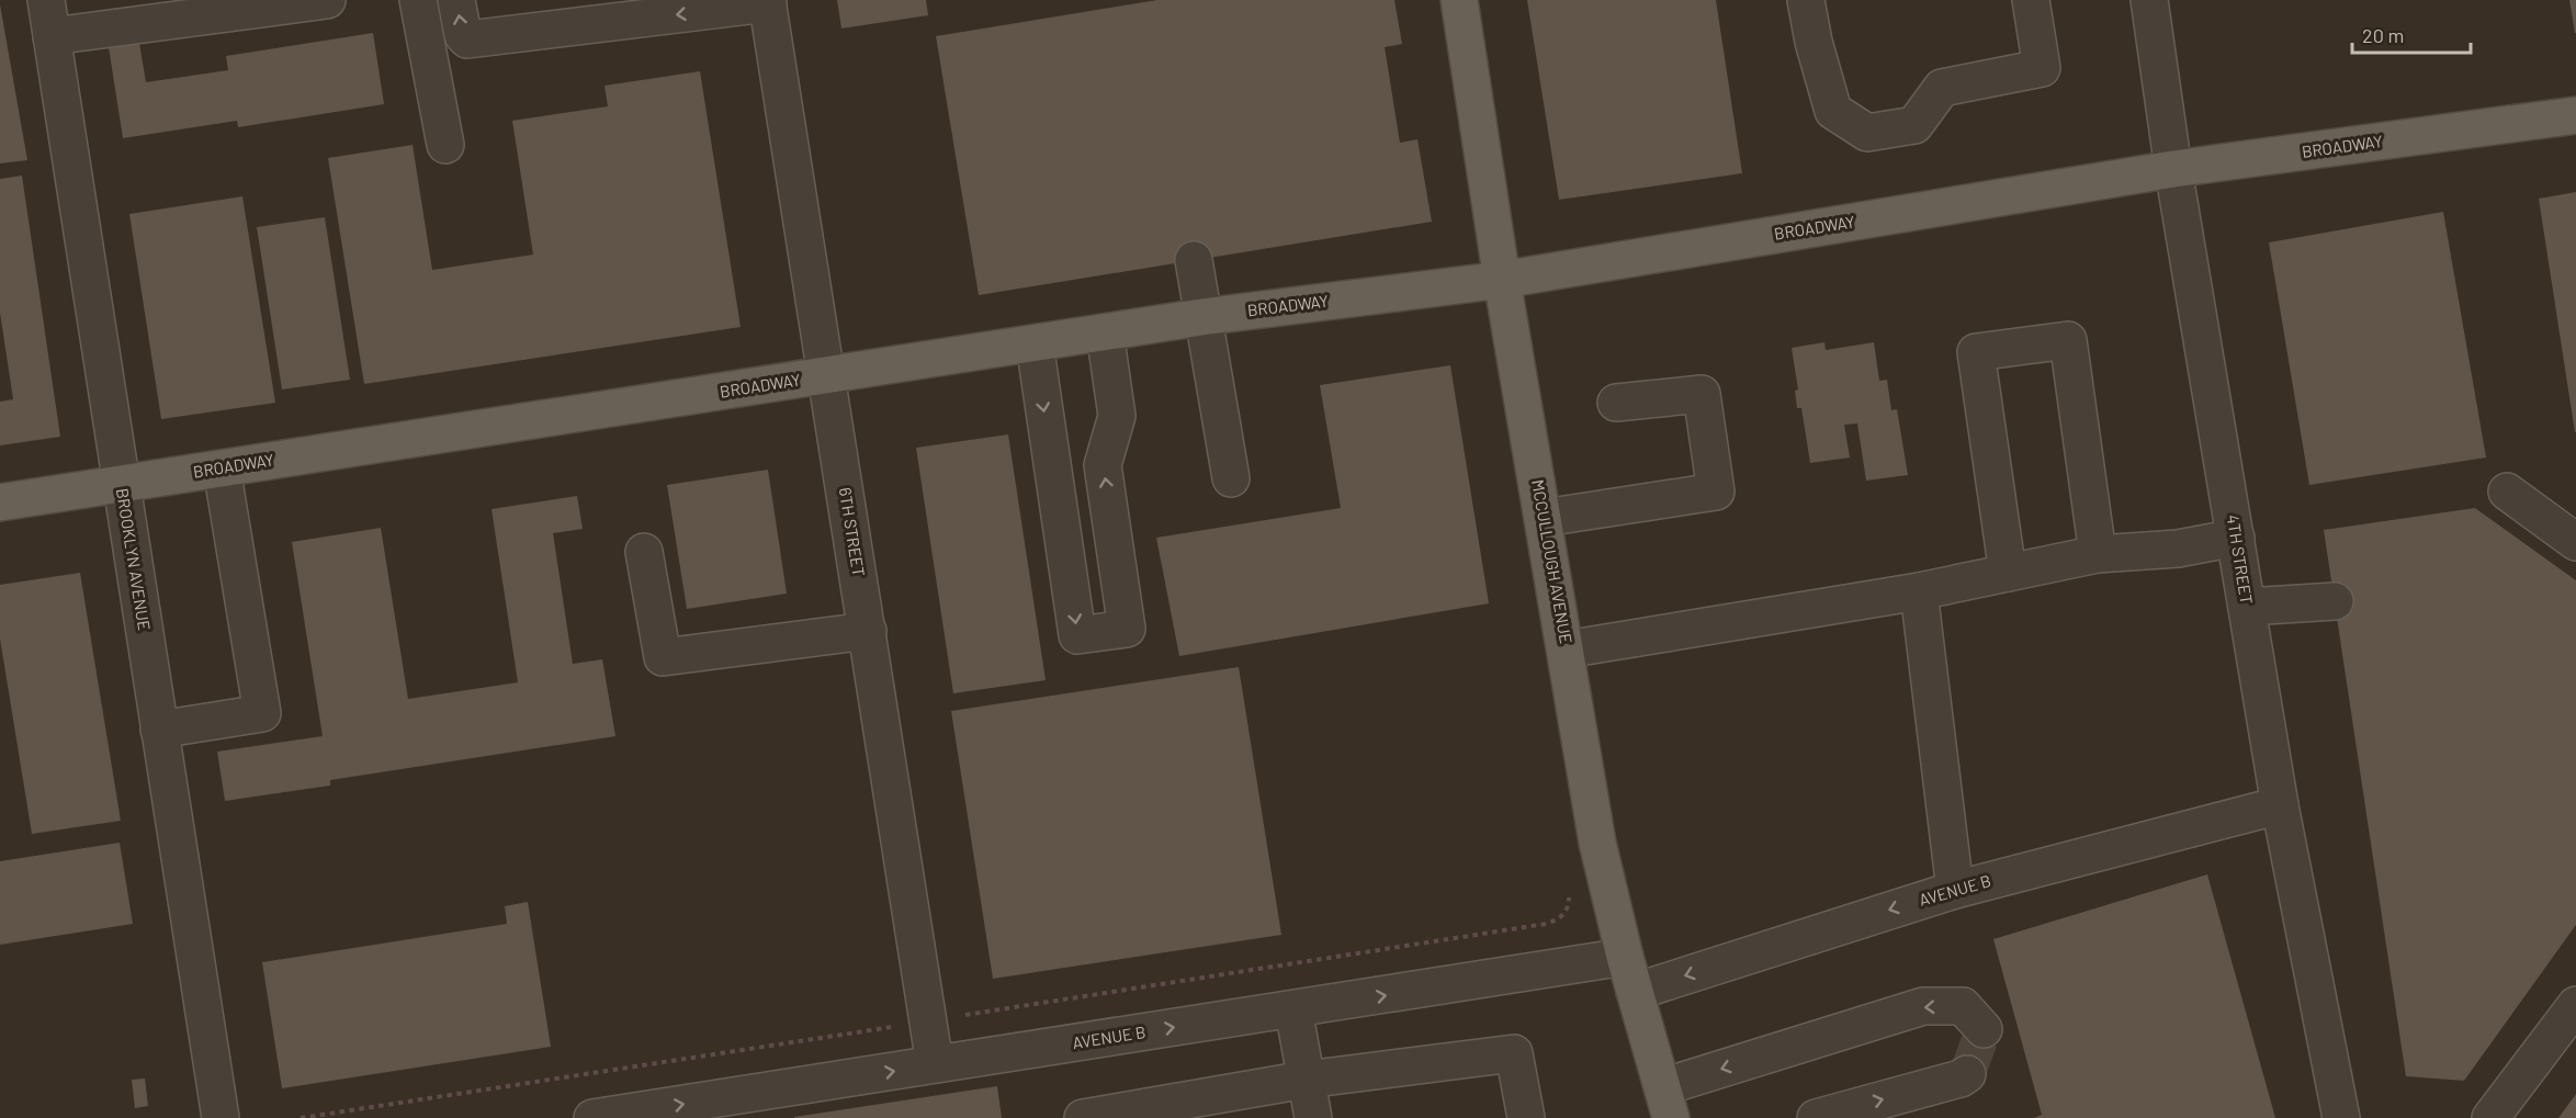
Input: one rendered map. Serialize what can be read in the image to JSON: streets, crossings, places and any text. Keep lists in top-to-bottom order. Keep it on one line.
{"streets":{"main road":["BROADWAY","MCCULLOUGH AVENUE"],"street":["6TH STREET","BROOKLYN AVENUE","4TH STREET","AVENUE B"]},"crossings":[["BROADWAY","6TH STREET"],["BROADWAY","BROOKLYN AVENUE"],["BROADWAY","4TH STREET"],["BROADWAY","MCCULLOUGH AVENUE"],["6TH STREET","AVENUE B"],["4TH STREET","AVENUE B"],["MCCULLOUGH AVENUE","AVENUE B"]],"scale_bar":"20 m"}
